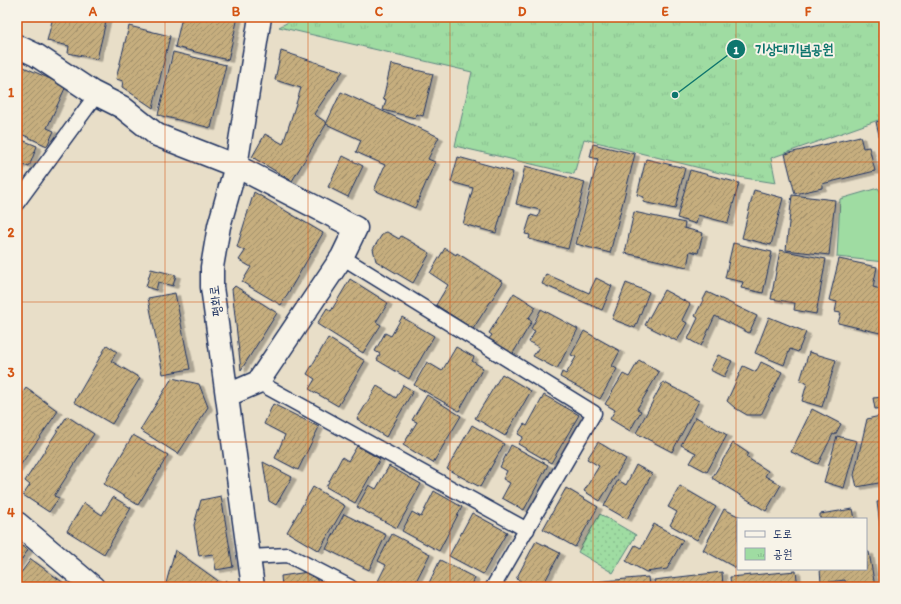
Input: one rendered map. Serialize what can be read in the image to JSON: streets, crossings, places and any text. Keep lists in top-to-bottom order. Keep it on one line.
{"streets":{"street":["평화로"]},"places":["기상대기념공원"],"legend":["도로","공원"],"grid":{"columns":["A","B","C","D","E","F"],"rows":["1","2","3","4"]}}
